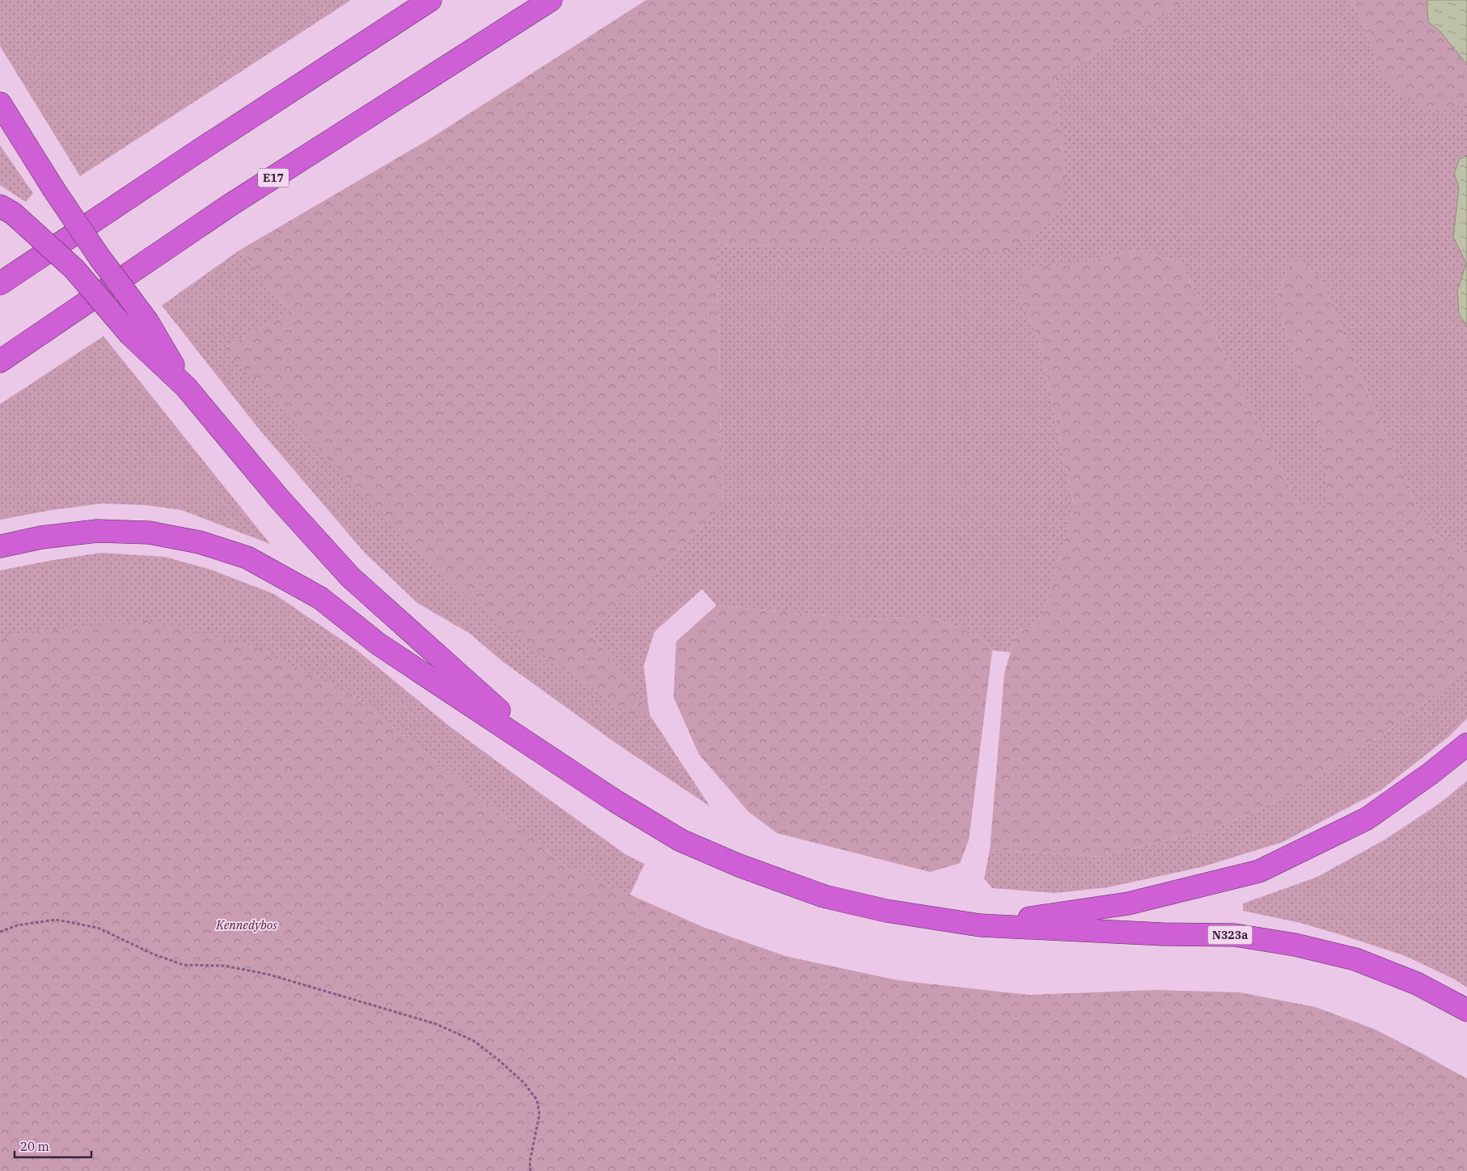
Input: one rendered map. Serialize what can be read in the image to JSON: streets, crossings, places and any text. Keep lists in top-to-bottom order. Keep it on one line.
{"streets":{"highway":["E17","N323a"]},"parks":["Kennedybos"],"scale_bar":"20 m"}
